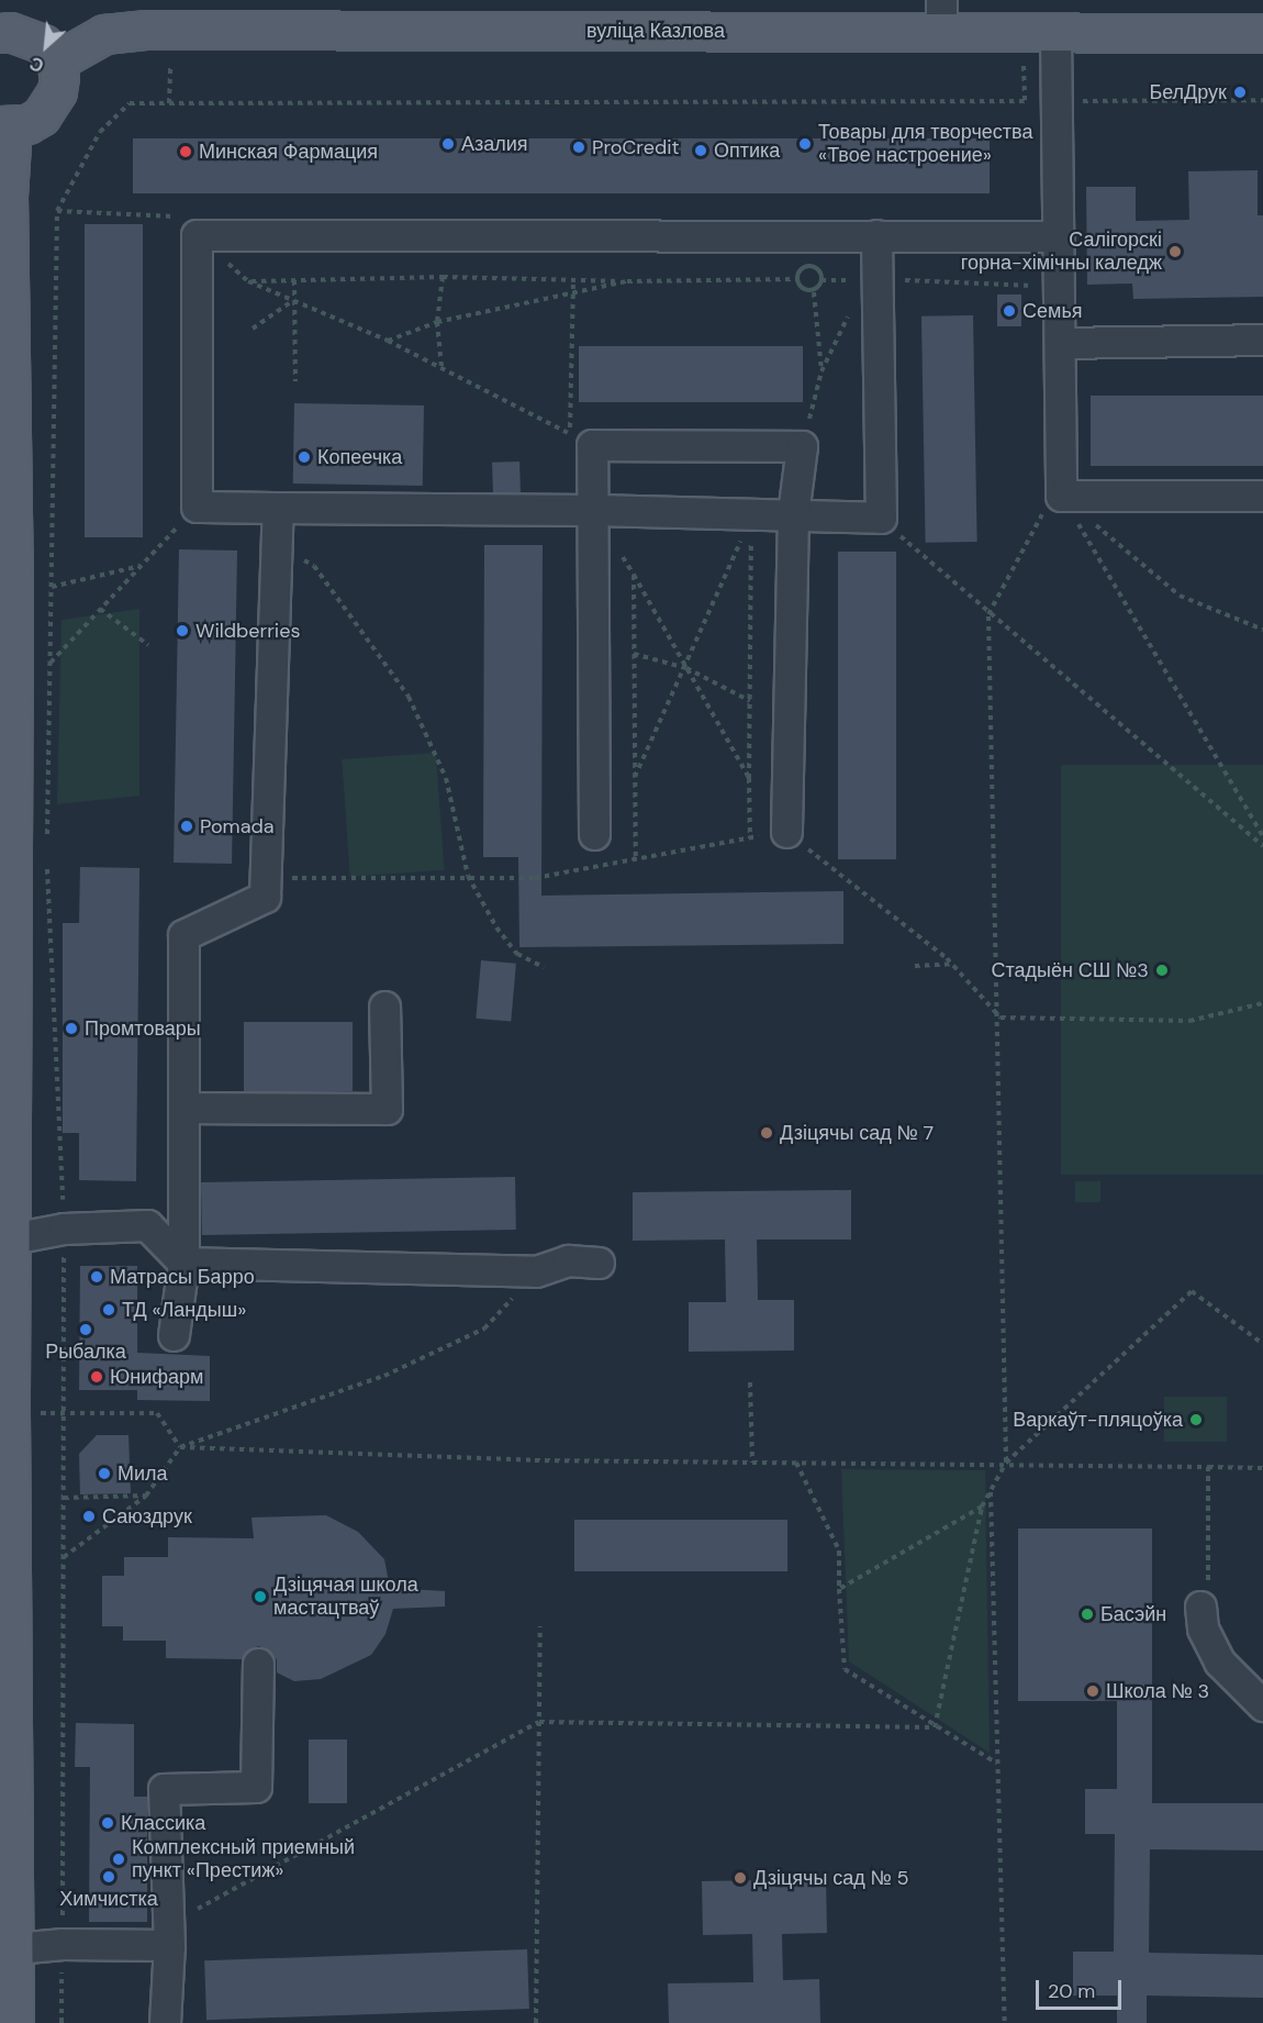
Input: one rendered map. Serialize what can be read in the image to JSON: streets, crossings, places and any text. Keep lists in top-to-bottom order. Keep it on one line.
{"streets":{"main road":["вуліца Казлова"]},"places":["БелДрук","Азалия","Товары для творчества «Твое настроение»","ProCredit","Оптика","Минская Фармация","Салігорскі горна-хімічны каледж","Семья","Копеечка","Wildberries","Pomada","Стадыён СШ №3","Промтовары","Дзіцячы сад № 7","Матрасы Барро","ТД «Ландыш»","Рыбалка","Юнифарм","Варкаўт-пляцоўка","Мила","Саюздрук","Дзіцячая школа мастацтваў","Басэйн","Школа № 3","Классика","Комплексный приемный пункт «Престиж»","Химчистка","Дзіцячы сад № 5"],"scale_bar":"20 m","north":"bottom left"}
